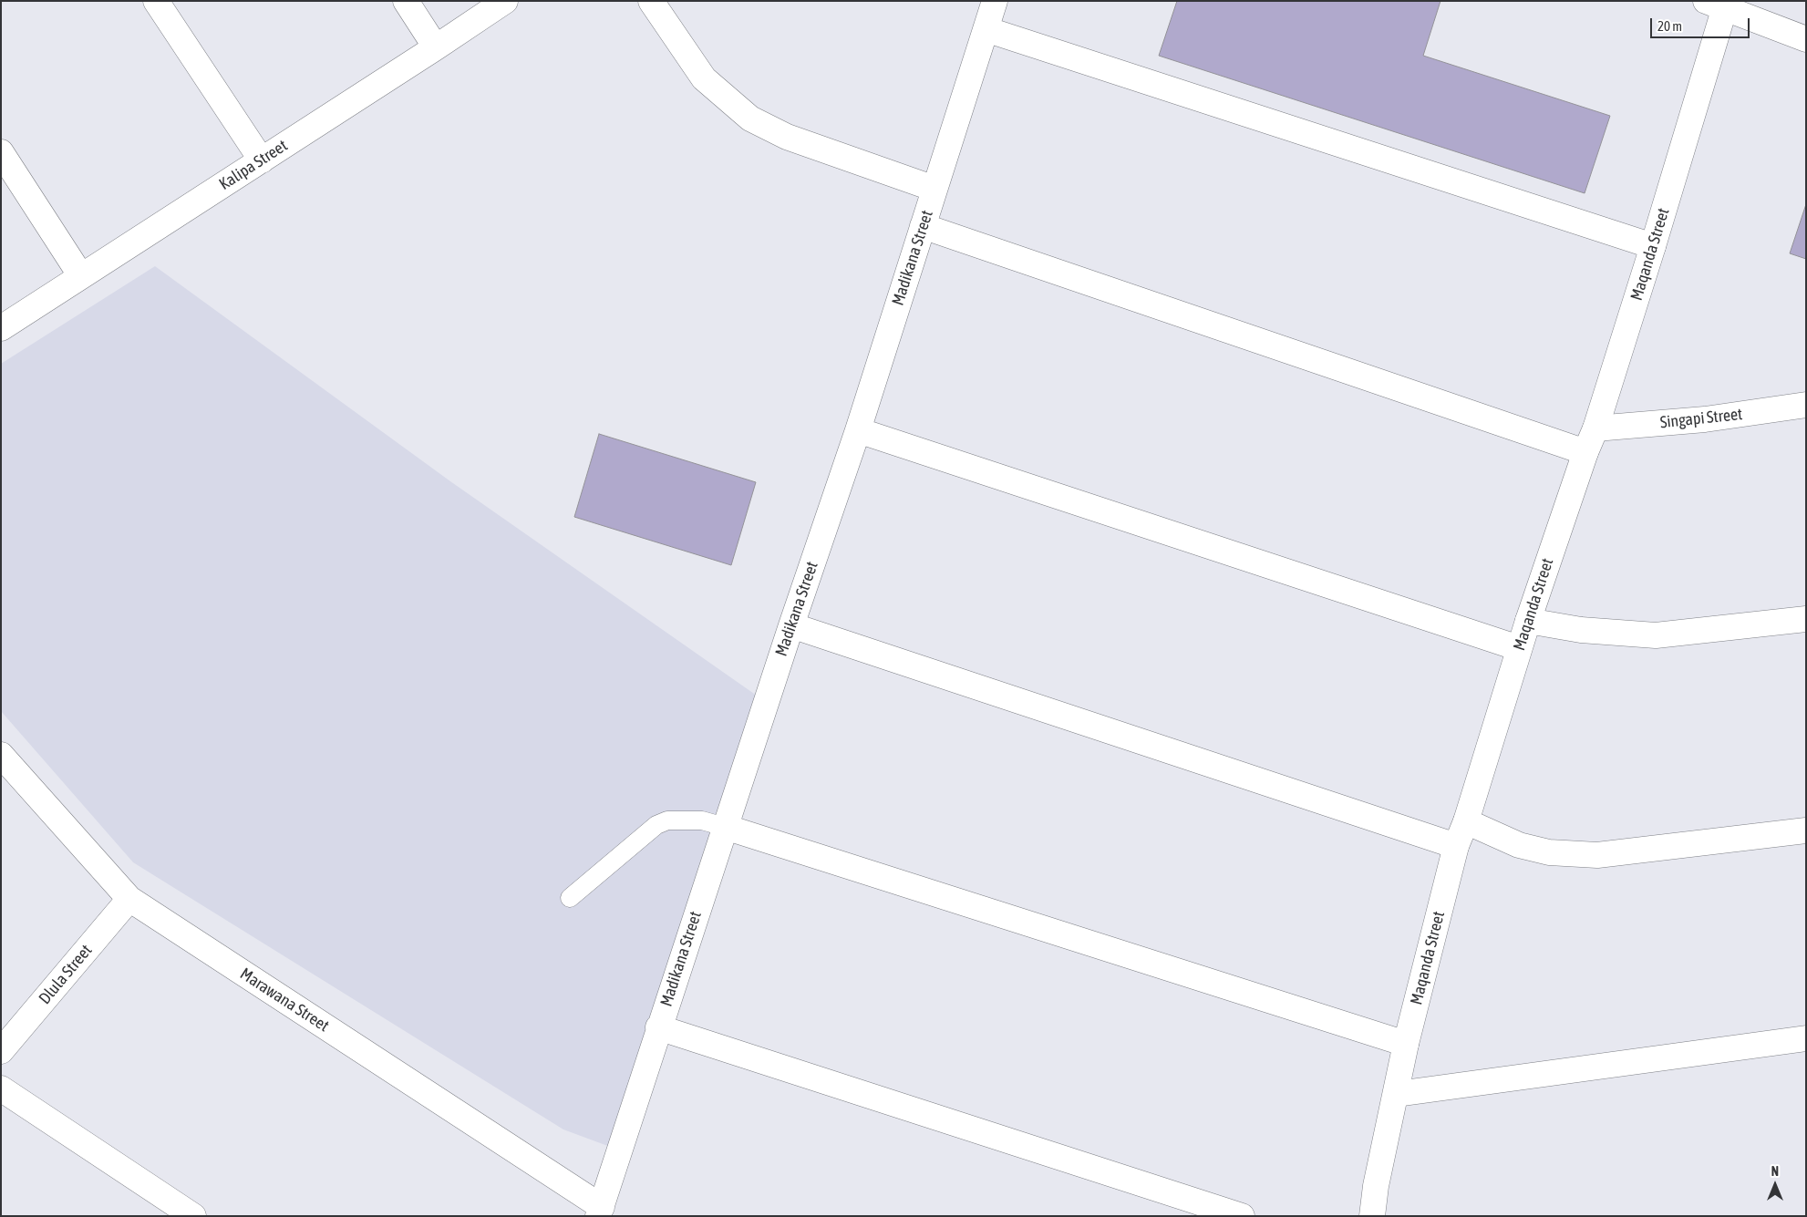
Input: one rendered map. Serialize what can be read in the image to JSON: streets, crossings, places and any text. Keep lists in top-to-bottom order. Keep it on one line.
{"streets":{"street":["Kalipa Street","Maqanda Street","Madikana Street","Singapi Street","Dlula Street","Marawana Street"]},"crossings":[["Maqanda Street","Singapi Street"],["Madikana Street","Marawana Street"],["Dlula Street","Marawana Street"]],"scale_bar":"20 m","north":"top"}
